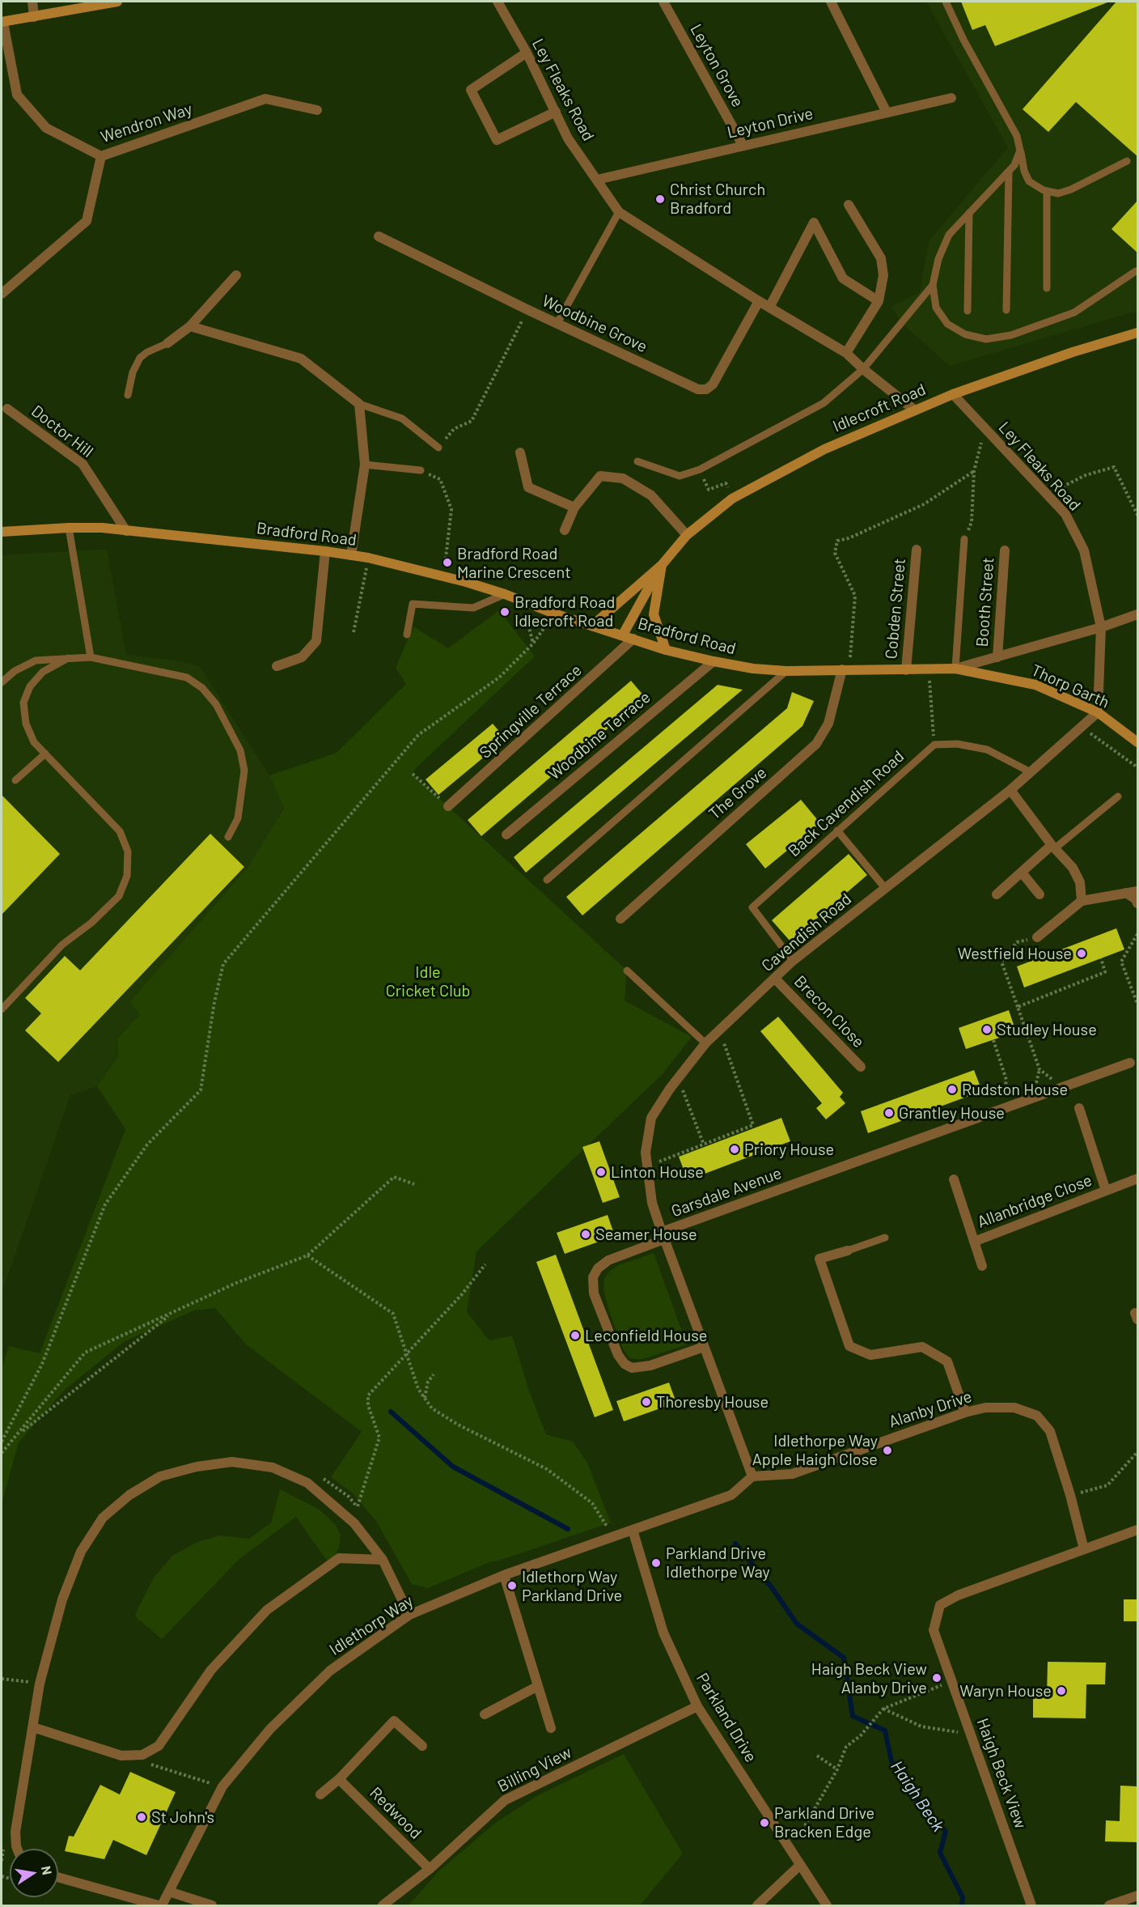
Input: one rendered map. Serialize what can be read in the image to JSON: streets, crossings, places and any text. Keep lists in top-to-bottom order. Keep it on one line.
{"streets":{"street":["Leyton Grove","Ley Fleaks Road","Wendron Way","Leyton Drive","Woodbine Grove","Idlecroft Road","Doctor Hill","Bradford Road","Booth Street","Cobden Street","Thorp Garth","Springville Terrace","Woodbine Terrace","The Grove","Cavendish Road","Brecon Close","Garsdale Avenue","Allanbridge Close","Alanby Drive","Idlethorp Way","Parkland Drive","Billing View","Haigh Beck View","Redwood"],"lane":["Back Cavendish Road"]},"crossings":[["Leyton Grove","Leyton Drive"],["Ley Fleaks Road","Leyton Drive"],["Ley Fleaks Road","Woodbine Grove"],["Ley Fleaks Road","Idlecroft Road"],["Ley Fleaks Road","Bradford Road"],["Ley Fleaks Road","Thorp Garth"],["Ley Fleaks Road","Cavendish Road"],["Idlecroft Road","Bradford Road"],["Doctor Hill","Bradford Road"],["Bradford Road","Booth Street"],["Bradford Road","Cobden Street"],["Bradford Road","Thorp Garth"],["Bradford Road","Springville Terrace"],["Bradford Road","Woodbine Terrace"],["Bradford Road","The Grove"],["Thorp Garth","Cavendish Road"],["Back Cavendish Road","Cavendish Road"],["Cavendish Road","Brecon Close"],["Cavendish Road","Garsdale Avenue"],["Cavendish Road","Alanby Drive"],["Cavendish Road","Idlethorp Way"],["Alanby Drive","Idlethorp Way"],["Alanby Drive","Haigh Beck View"],["Idlethorp Way","Parkland Drive"],["Parkland Drive","Billing View"],["Billing View","Redwood"]],"water":["Haigh Beck"],"parks":["Idle Cricket Club"],"places":["Christ Church Bradford","Bradford Road Marine Crescent","Bradford Road Idlecroft Road","Westfield House","Studley House","Rudston House","Grantley House","Priory House","Linton House","Seamer House","Leconfield House","Thoresby House","Idlethorpe Way Apple Haigh Close","Parkland Drive Idlethorpe Way","Idlethorp Way Parkland Drive","Haigh Beck View Alanby Drive","Waryn House","St John's","Parkland Drive Bracken Edge"],"north":"right"}
